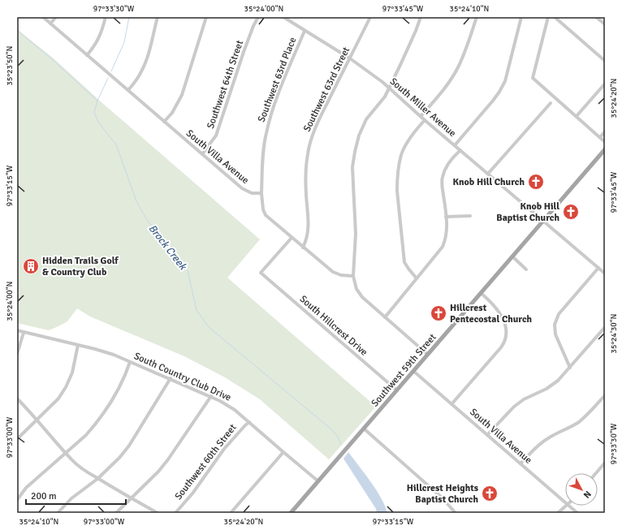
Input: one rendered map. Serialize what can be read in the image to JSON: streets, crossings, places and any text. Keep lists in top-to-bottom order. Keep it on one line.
{"streets":{"main road":["Southwest 59th Street"],"street":["Southwest 63rd Place","Southwest 64th Street","Southwest 63rd Street","South Miller Avenue","South Villa Avenue","South Hillcrest Drive","South Country Club Drive","Southwest 60th Street"]},"crossings":[["Southwest 63rd Place","South Miller Avenue"],["Southwest 63rd Place","South Villa Avenue"],["Southwest 64th Street","South Villa Avenue"],["Southwest 63rd Street","South Miller Avenue"],["South Miller Avenue","Southwest 59th Street"],["South Villa Avenue","Southwest 59th Street"],["South Hillcrest Drive","Southwest 59th Street"],["Southwest 59th Street","South Country Club Drive"],["South Country Club Drive","Southwest 60th Street"]],"water":["Brock Creek"],"places":{"church":["Knob Hill Church","Knob Hill Baptist Church","Hillcrest Pentecostal Church","Hillcrest Heights Baptist Church"],"building":["Hidden Trails Golf & Country Club"]},"scale_bar":"200 m","north":"bottom right","coordinates":["97°33'30\"W","35°24'00\"N","97°33'45\"W","35°24'10\"N","35°23'50\"N","35°24'20\"N","97°33'15\"W","35°24'30\"N","97°33'00\"W"]}
